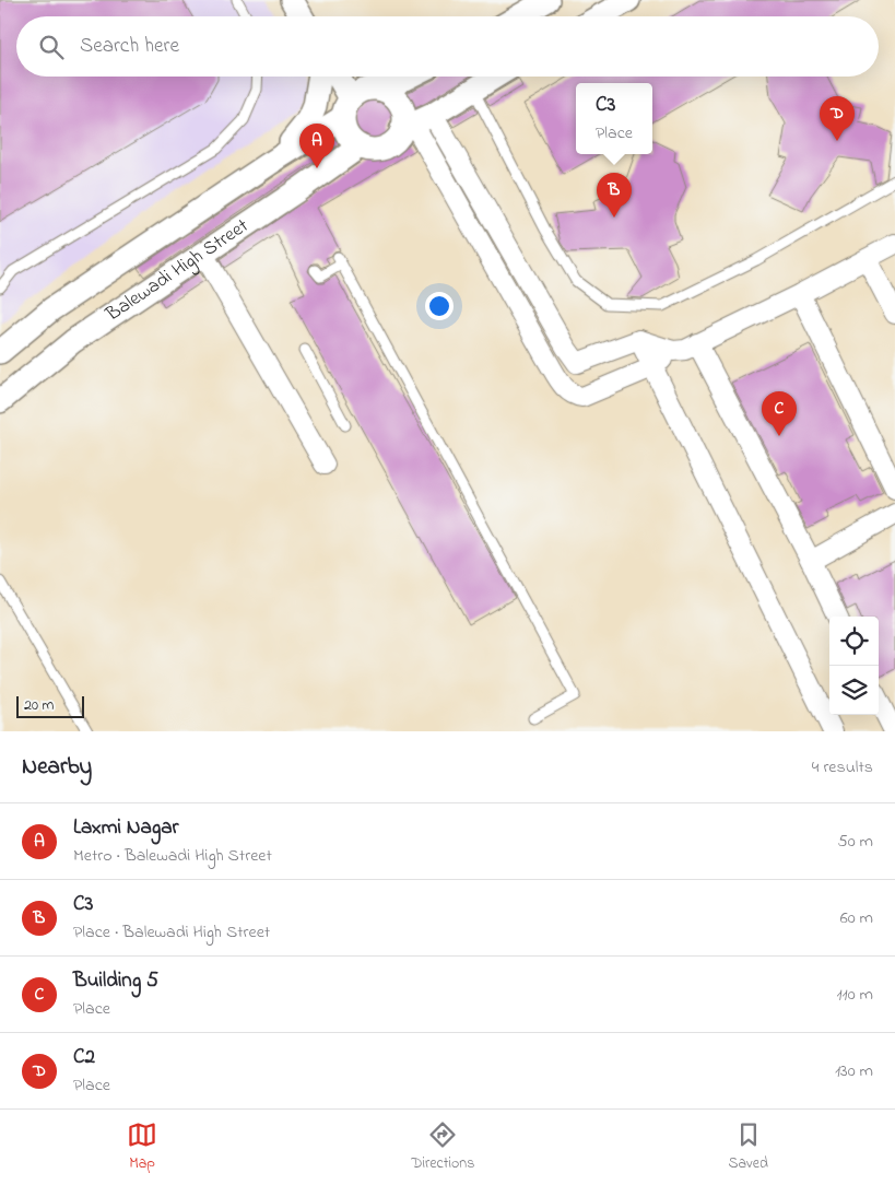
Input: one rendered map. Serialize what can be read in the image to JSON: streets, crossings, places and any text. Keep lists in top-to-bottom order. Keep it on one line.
{"streets":{"street":["Balewadi High Street"]},"scale_bar":"20 m","page":{"search":"Search here","popup":["C3","Place"],"pins":["D","A","B","C"],"scale":"20 m","heading":["Nearby","4 results"],"list":[{"mark":"A","name":"Laxmi Nagar","note":"Metro · Balewadi High Street","value":"50 m"},{"mark":"B","name":"C3","note":"Place · Balewadi High Street","value":"60 m"},{"mark":"C","name":"Building 5","note":"Place","value":"110 m"},{"mark":"D","name":"C2","note":"Place","value":"130 m"}],"nav":["Map","Directions","Saved"]}}
